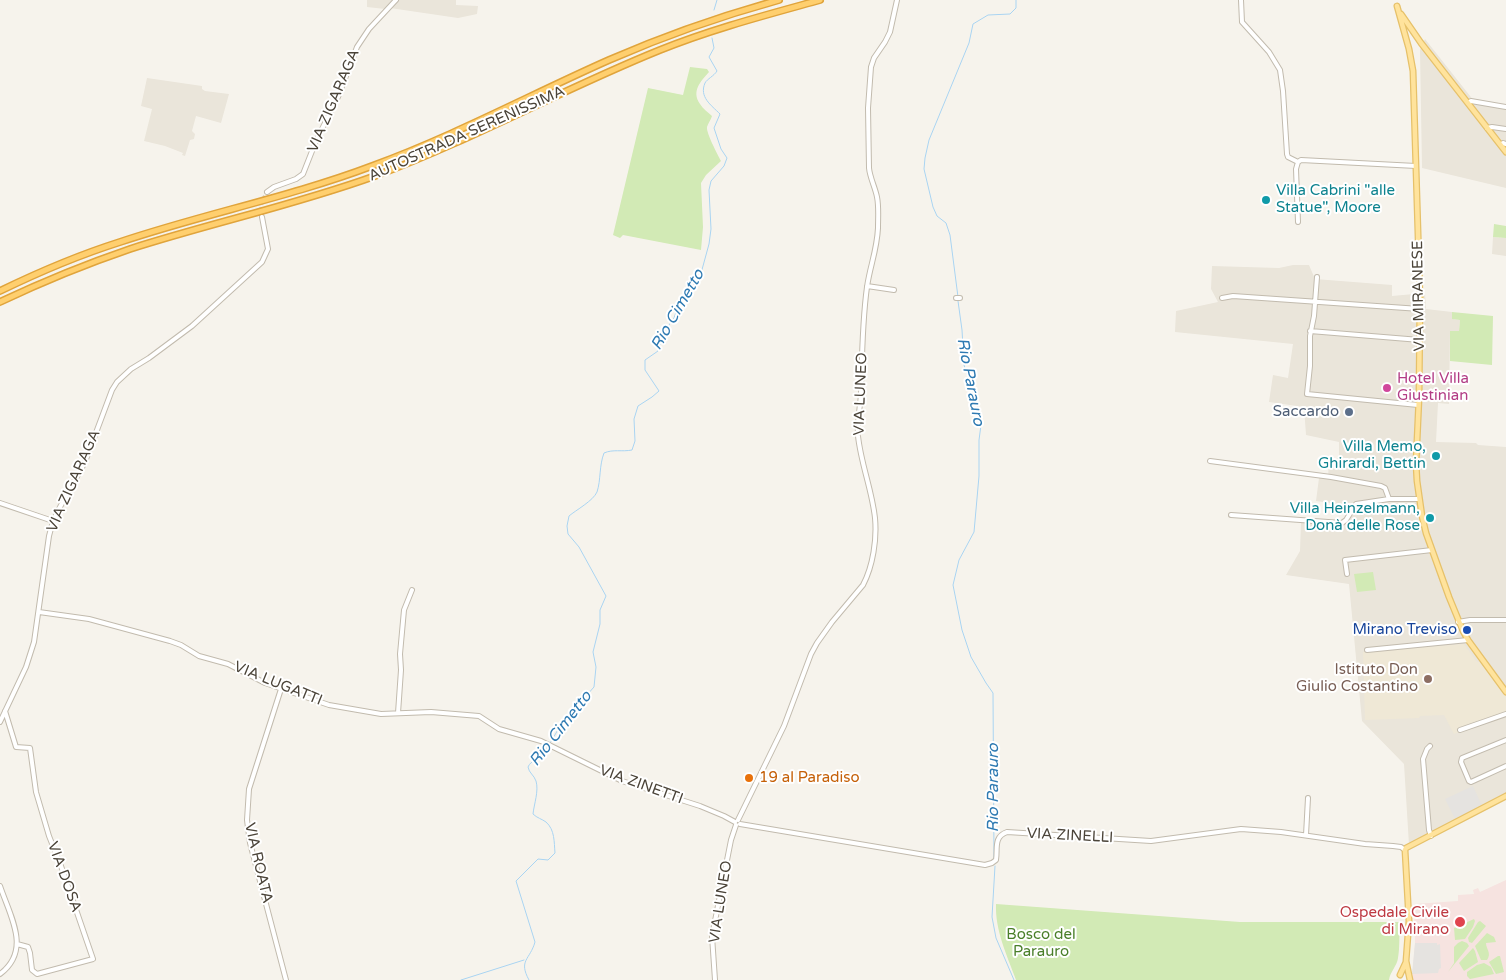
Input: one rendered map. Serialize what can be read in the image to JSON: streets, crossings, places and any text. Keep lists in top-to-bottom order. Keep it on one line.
{"streets":{"highway":["AUTOSTRADA SERENISSIMA"],"main road":["VIA MIRANESE"],"street":["VIA ZIGARAGA","VIA LUNEO","VIA LUGATTI","VIA ZINETTI","VIA ZINELLI","VIA ROATA","VIA DOSA"]},"crossings":[["VIA ZIGARAGA","VIA LUGATTI"],["VIA ZIGARAGA","VIA DOSA"],["VIA LUNEO","VIA ZINETTI"],["VIA LUNEO","VIA ZINELLI"],["VIA LUGATTI","VIA ZINETTI"],["VIA LUGATTI","VIA ROATA"],["VIA ZINETTI","VIA ZINELLI"]],"water":["Rio Cimetto","Rio Parauro"],"parks":["Bosco del Parauro"],"places":["Villa Cabrini \"alle Statue\", Moore","Hotel Villa Giustinian","Saccardo","Villa Memo, Ghirardi, Bettin","Villa Heinzelmann, Donà delle Rose","Mirano Treviso","Istituto Don Giulio Costantino","19 al Paradiso","Ospedale Civile di Mirano"]}
